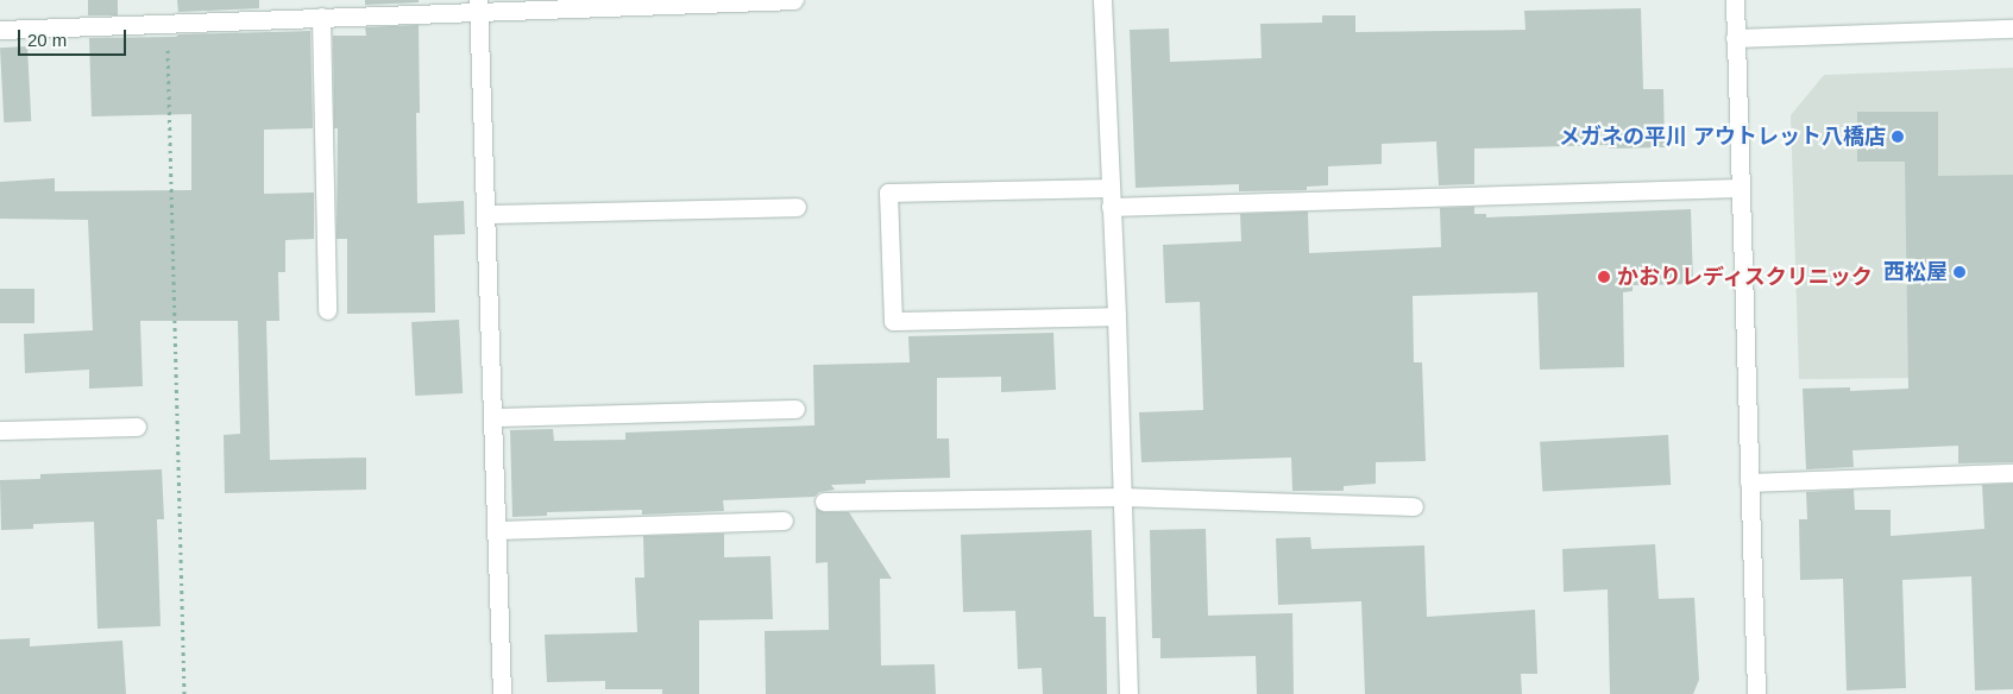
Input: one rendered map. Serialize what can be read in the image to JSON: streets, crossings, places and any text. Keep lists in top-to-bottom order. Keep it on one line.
{"places":["メガネの平川 アウトレット八橋店","西松屋","かおりレディスクリニック"],"scale_bar":"20 m"}
